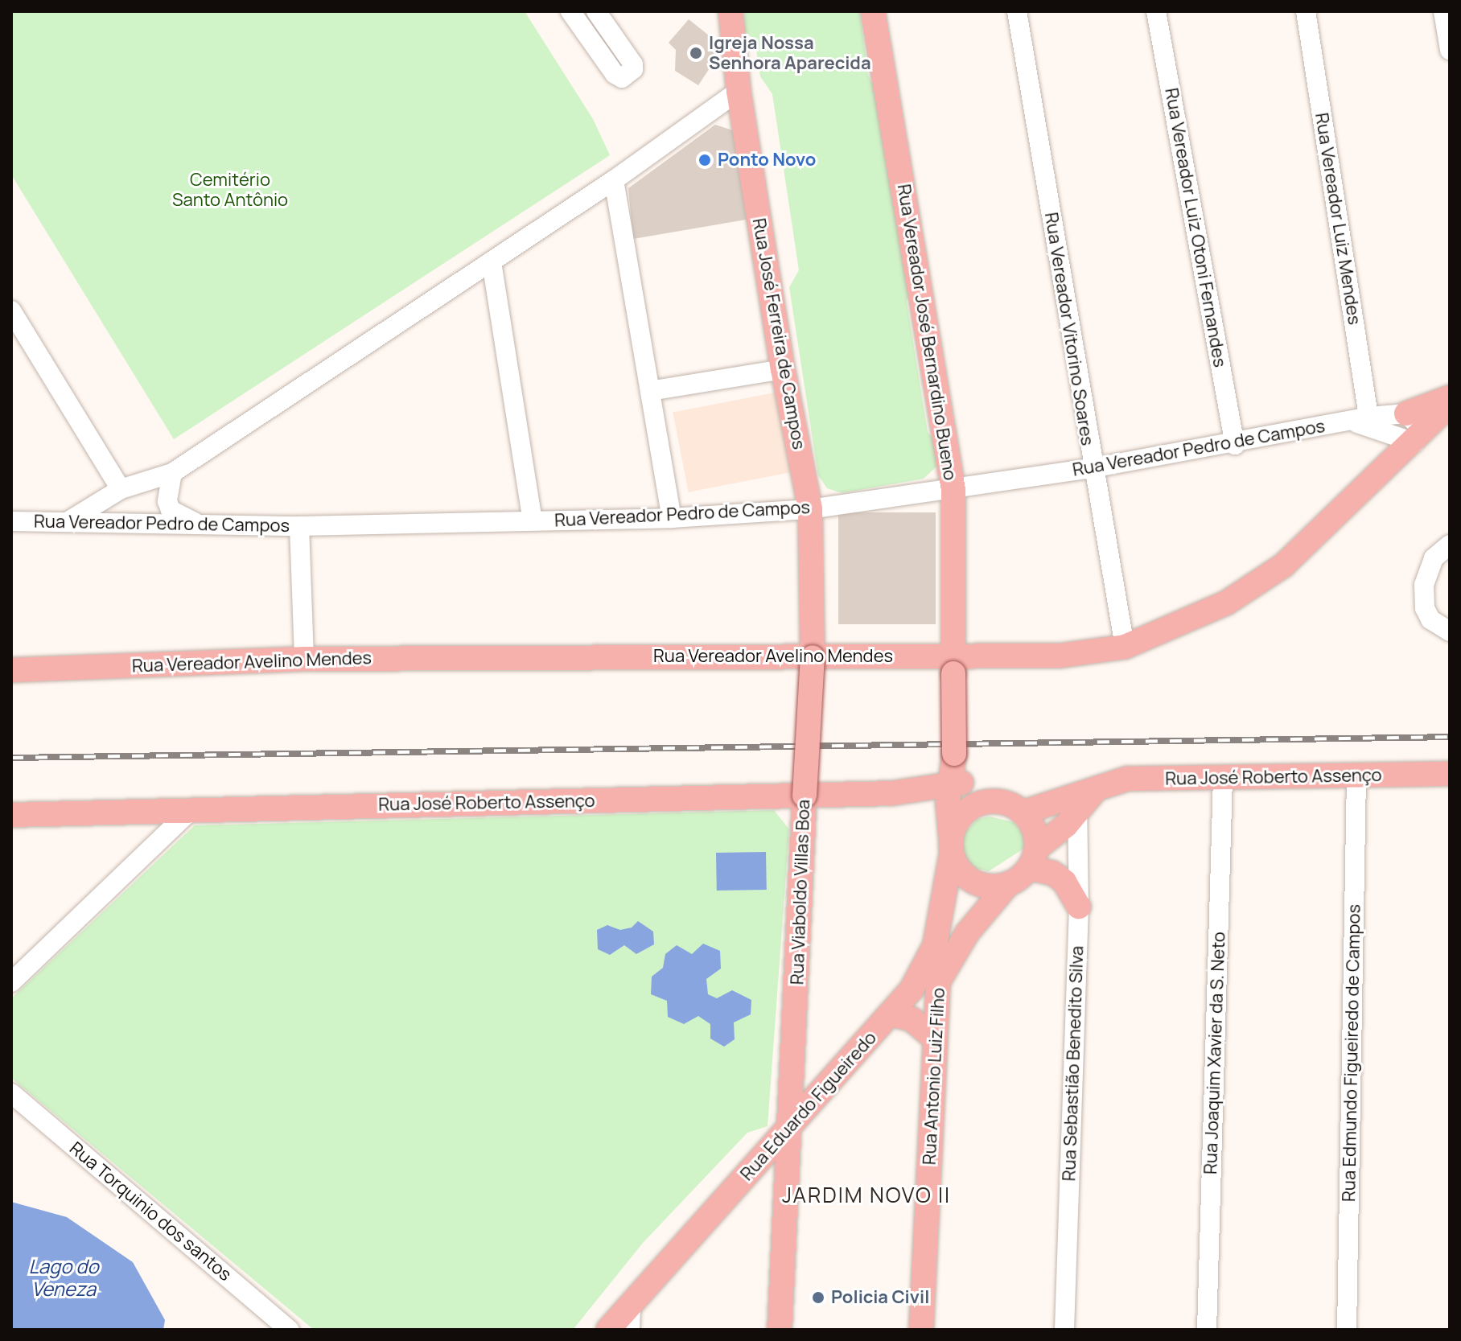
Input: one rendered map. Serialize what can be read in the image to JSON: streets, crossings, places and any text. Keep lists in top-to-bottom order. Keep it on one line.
{"streets":{"main road":["Rua Vereador José Bernardino Bueno","Rua José Ferreira de Campos","Rua Vereador Avelino Mendes","Rua José Roberto Assenço","Rua Viaboldo Villas Boa","Rua Antonio Luiz Filho","Rua Eduardo Figueiredo"],"street":["Rua Vereador Luiz Mendes","Rua Vereador Luiz Otoni Fernandes","Rua Vereador Vitorino Soares","Rua Vereador Pedro de Campos","Rua Joaquim Xavier da S. Neto","Rua Edmundo Figueiredo de Campos","Rua Sebastião Benedito Silva","Rua Torquinio dos santos"]},"crossings":[["Rua Vereador Luiz Mendes","Rua Vereador Pedro de Campos"],["Rua Vereador Luiz Otoni Fernandes","Rua Vereador Pedro de Campos"],["Rua Vereador Vitorino Soares","Rua Vereador Pedro de Campos"],["Rua Vereador Vitorino Soares","Rua Vereador Avelino Mendes"],["Rua Vereador José Bernardino Bueno","Rua Vereador Pedro de Campos"],["Rua Vereador José Bernardino Bueno","Rua Vereador Avelino Mendes"],["Rua Vereador José Bernardino Bueno","Rua José Roberto Assenço"],["Rua Vereador José Bernardino Bueno","Rua Antonio Luiz Filho"],["Rua Vereador José Bernardino Bueno","Rua Eduardo Figueiredo"],["Rua José Ferreira de Campos","Rua Vereador Pedro de Campos"],["Rua José Ferreira de Campos","Rua Vereador Avelino Mendes"],["Rua José Ferreira de Campos","Rua Viaboldo Villas Boa"],["Rua Vereador Pedro de Campos","Rua Vereador Avelino Mendes"],["Rua Vereador Avelino Mendes","Rua Viaboldo Villas Boa"],["Rua José Roberto Assenço","Rua Viaboldo Villas Boa"],["Rua José Roberto Assenço","Rua Joaquim Xavier da S. Neto"],["Rua José Roberto Assenço","Rua Edmundo Figueiredo de Campos"],["Rua José Roberto Assenço","Rua Sebastião Benedito Silva"],["Rua José Roberto Assenço","Rua Antonio Luiz Filho"],["Rua José Roberto Assenço","Rua Eduardo Figueiredo"],["Rua Viaboldo Villas Boa","Rua Eduardo Figueiredo"],["Rua Antonio Luiz Filho","Rua Eduardo Figueiredo"]],"districts":["JARDIM NOVO II"],"water":["Lago do Veneza"],"parks":["Cemitério Santo Antônio"],"places":["Igreja Nossa Senhora Aparecida","Ponto Novo","Policia Civil"]}
